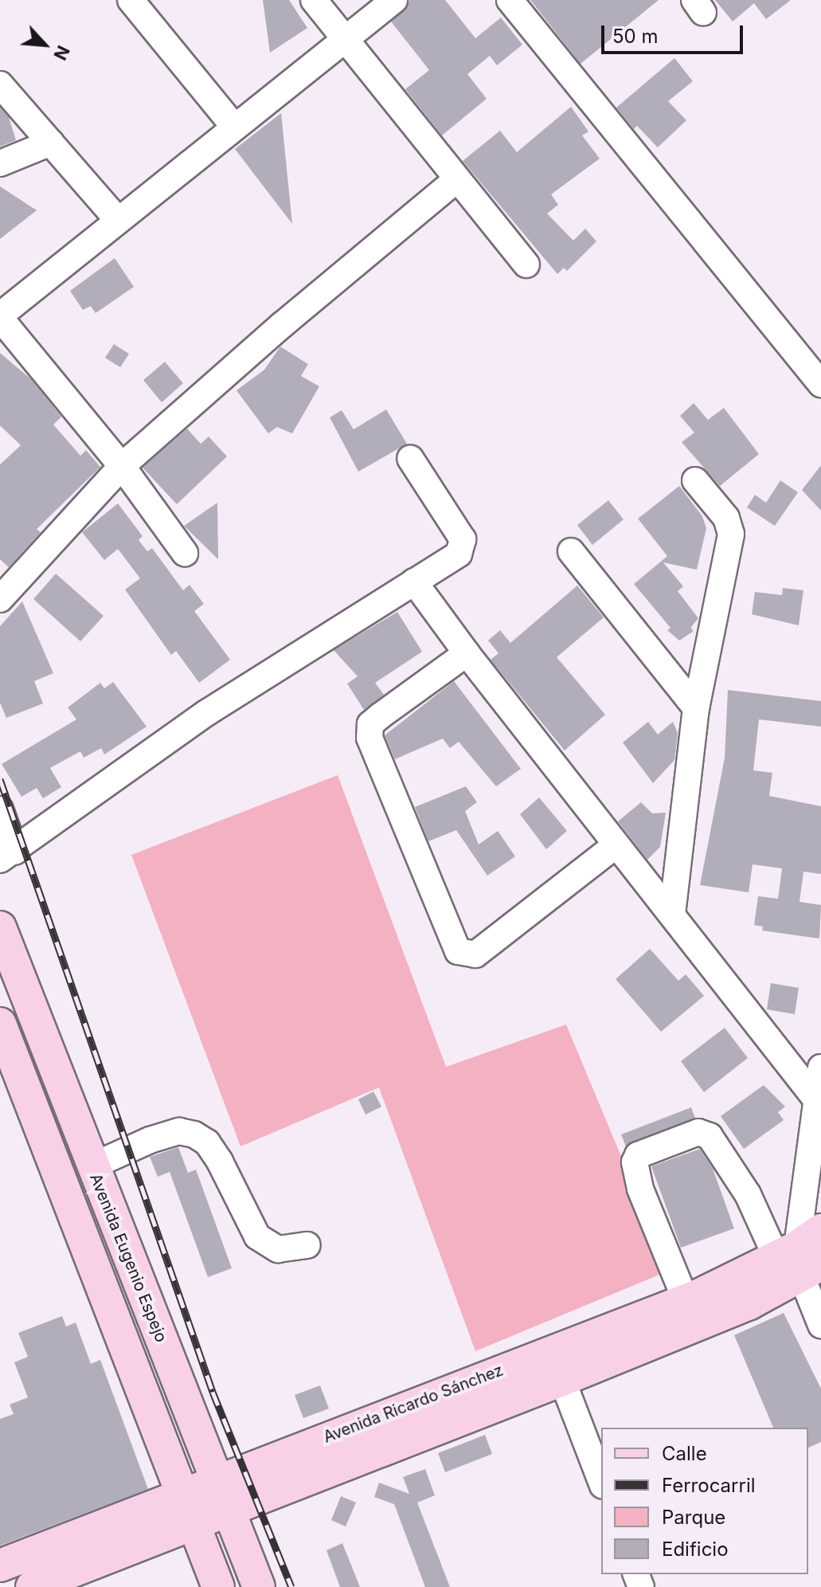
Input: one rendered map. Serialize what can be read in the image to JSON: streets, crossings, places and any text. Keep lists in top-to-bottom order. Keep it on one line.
{"streets":{"main road":["Avenida Eugenio Espejo","Avenida Ricardo Sánchez"]},"crossings":[["Avenida Eugenio Espejo","Avenida Ricardo Sánchez"]],"legend":["Calle","Ferrocarril","Parque","Edificio"],"scale_bar":"50 m","north":"bottom right"}
